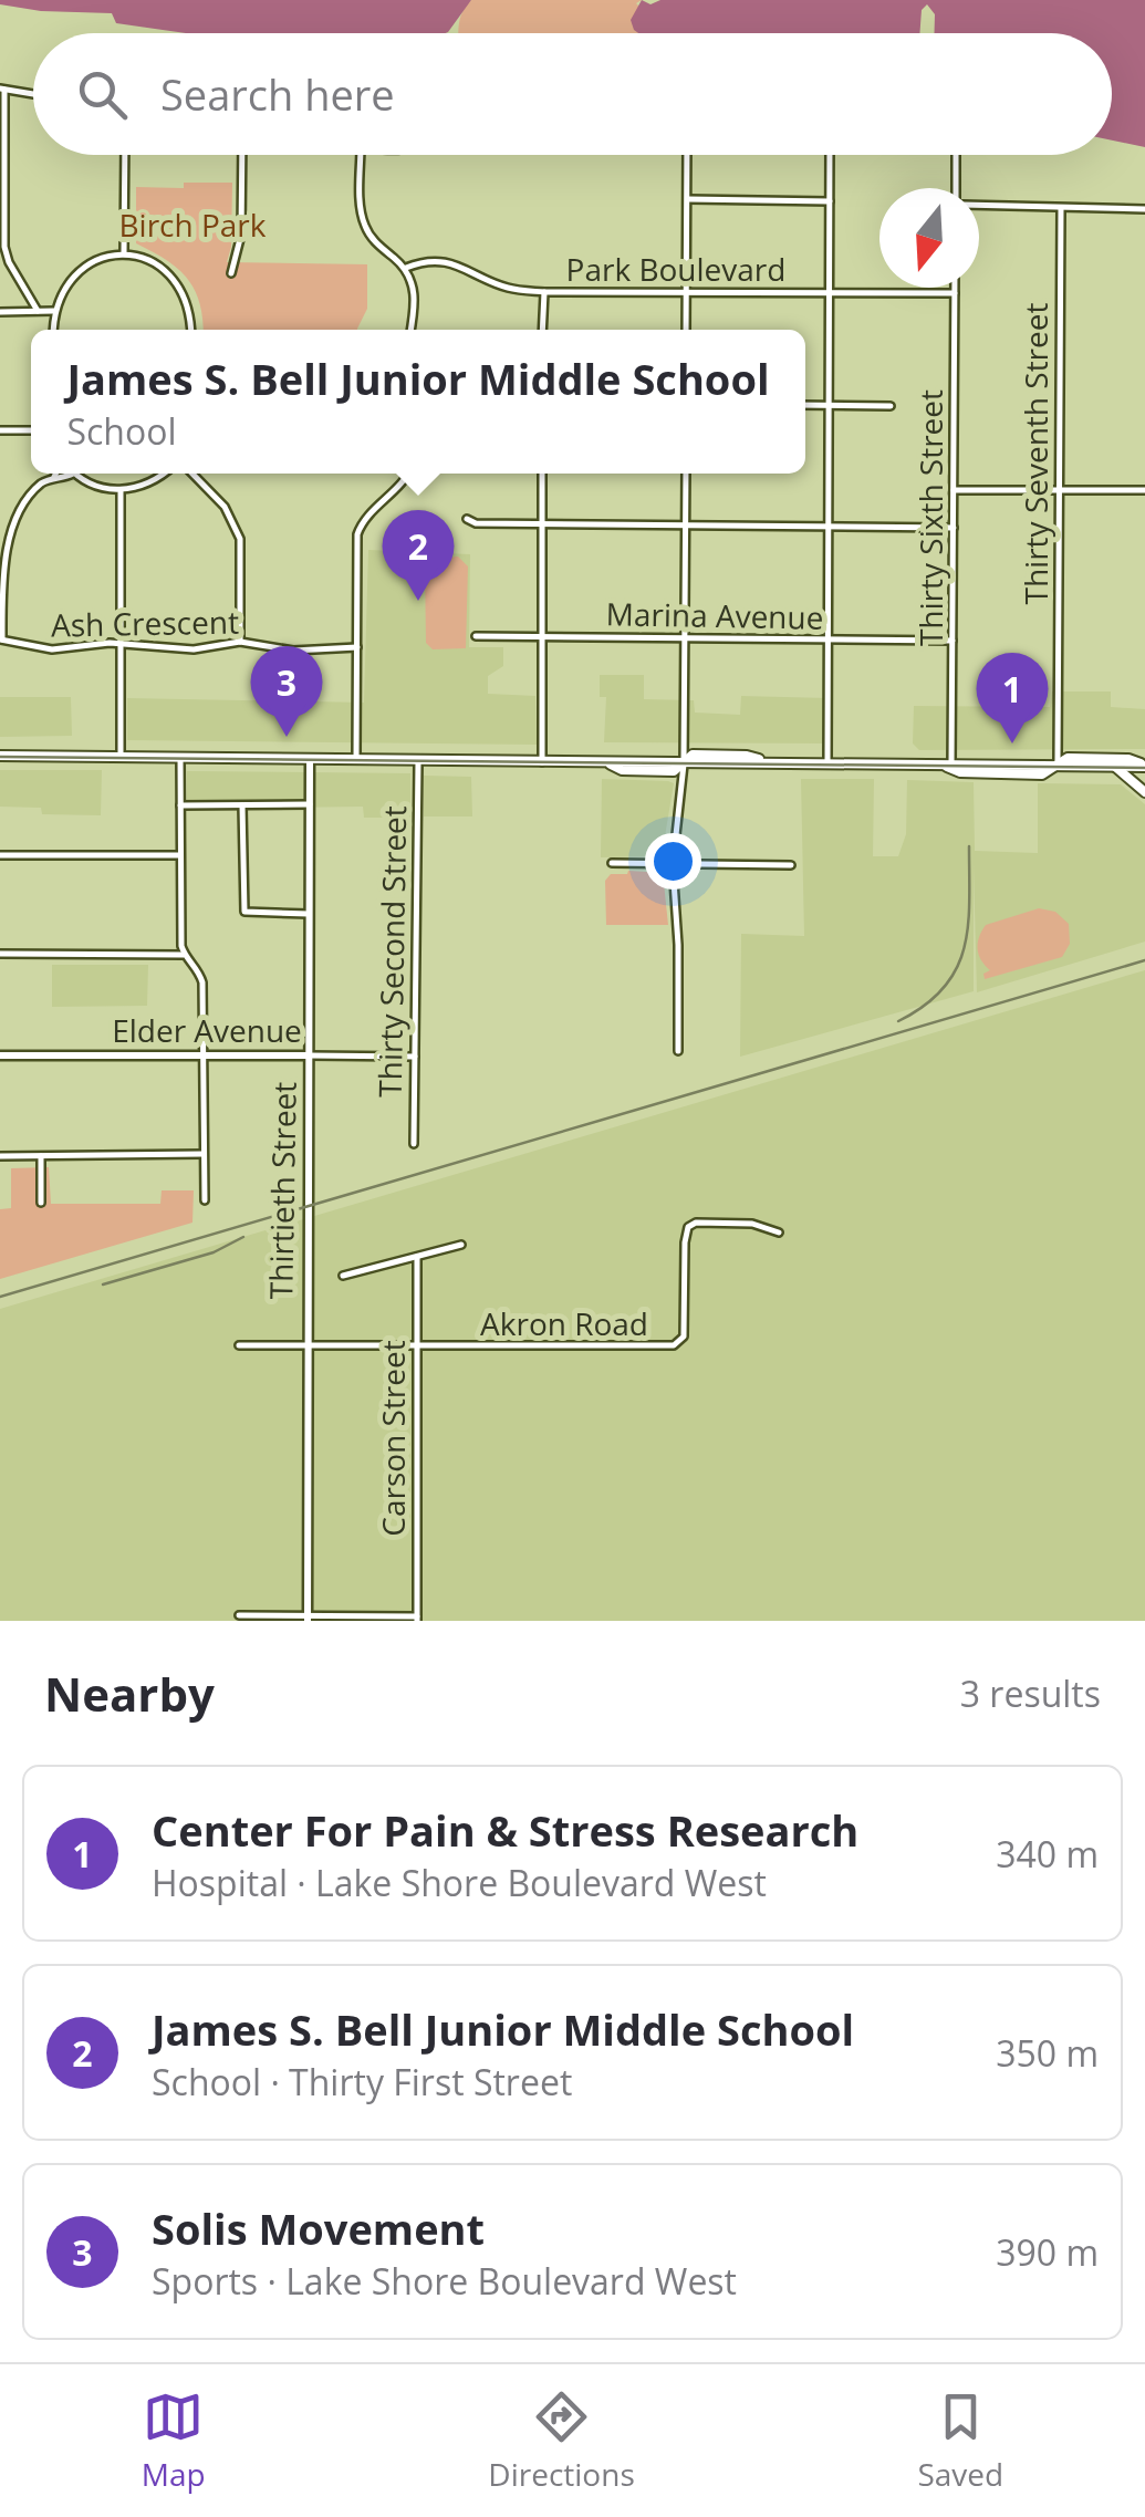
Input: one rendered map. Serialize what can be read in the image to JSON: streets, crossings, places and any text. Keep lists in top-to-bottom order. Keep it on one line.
{"streets":{"street":["Park Boulevard","Thirty Seventh Street","Thirty Sixth Street","Marina Avenue","Ash Crescent","Thirty Second Street","Elder Avenue","Thirtieth Street","Akron Road","Carson Street"]},"crossings":[["Park Boulevard","Thirty Sixth Street"],["Thirty Sixth Street","Marina Avenue"],["Thirty Second Street","Elder Avenue"],["Elder Avenue","Thirtieth Street"],["Thirtieth Street","Akron Road"],["Akron Road","Carson Street"]],"parks":["Birch Park"],"north":"bottom","page":{"search":"Search here","popup":["James S. Bell Junior Middle School","School"],"pins":["2","3","1"],"heading":["Nearby","3 results"],"list":[{"mark":"1","name":"Center For Pain & Stress Research","note":"Hospital · Lake Shore Boulevard West","value":"340 m"},{"mark":"2","name":"James S. Bell Junior Middle School","note":"School · Thirty First Street","value":"350 m"},{"mark":"3","name":"Solis Movement","note":"Sports · Lake Shore Boulevard West","value":"390 m"}],"nav":["Map","Directions","Saved"]}}
